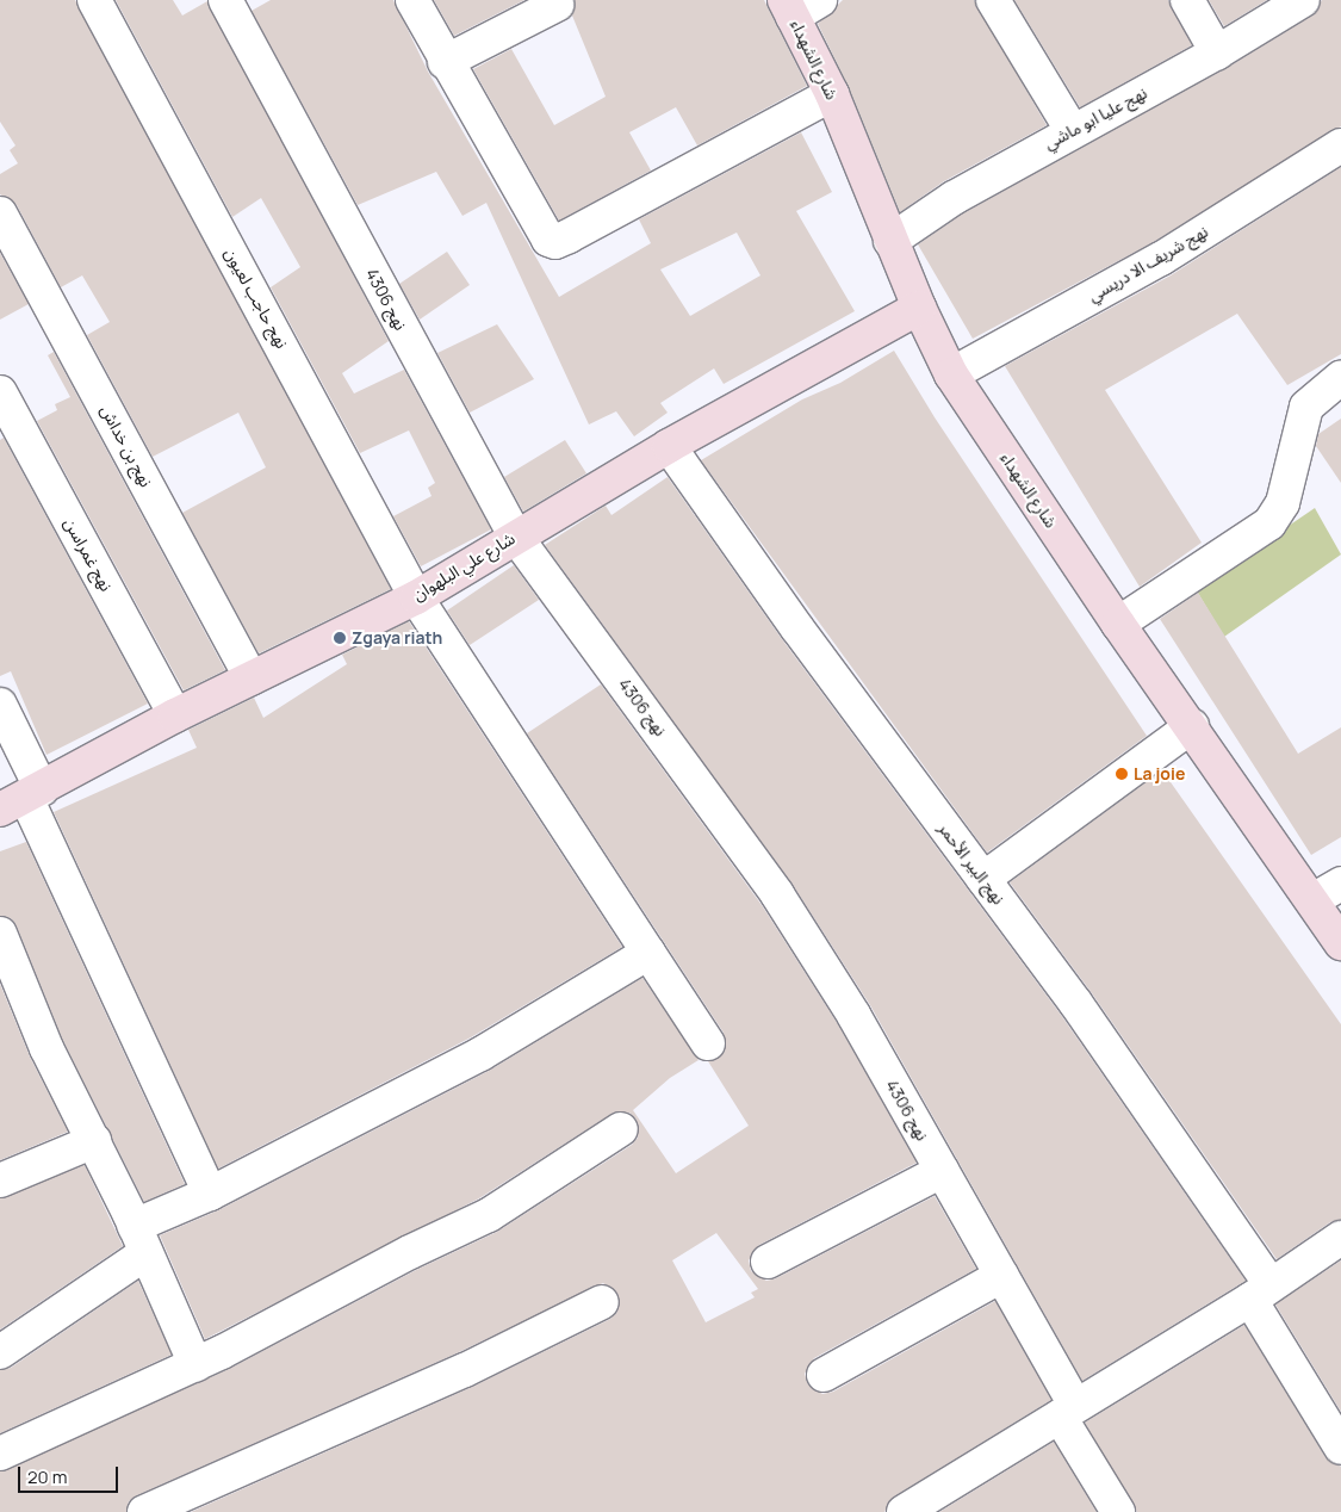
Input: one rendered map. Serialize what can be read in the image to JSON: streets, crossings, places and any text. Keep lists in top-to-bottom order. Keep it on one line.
{"streets":{"street":["شارع الشهداء","نهج عليا ابو ماشي","نهج شريف الا دريسي","نهج حاجب لعيون","نهج 4306","نهج بن خداش","نهج غمراسن","شارع علي البلهوان","نهج البير الأحمر"]},"crossings":[["شارع الشهداء","نهج عليا ابو ماشي"],["شارع الشهداء","نهج شريف الا دريسي"],["شارع الشهداء","شارع علي البلهوان"],["نهج حاجب لعيون","شارع علي البلهوان"],["نهج 4306","شارع علي البلهوان"],["نهج بن خداش","شارع علي البلهوان"],["نهج غمراسن","شارع علي البلهوان"],["شارع علي البلهوان","نهج البير الأحمر"]],"places":["Zgaya riath","La joie"],"scale_bar":"20 m"}
